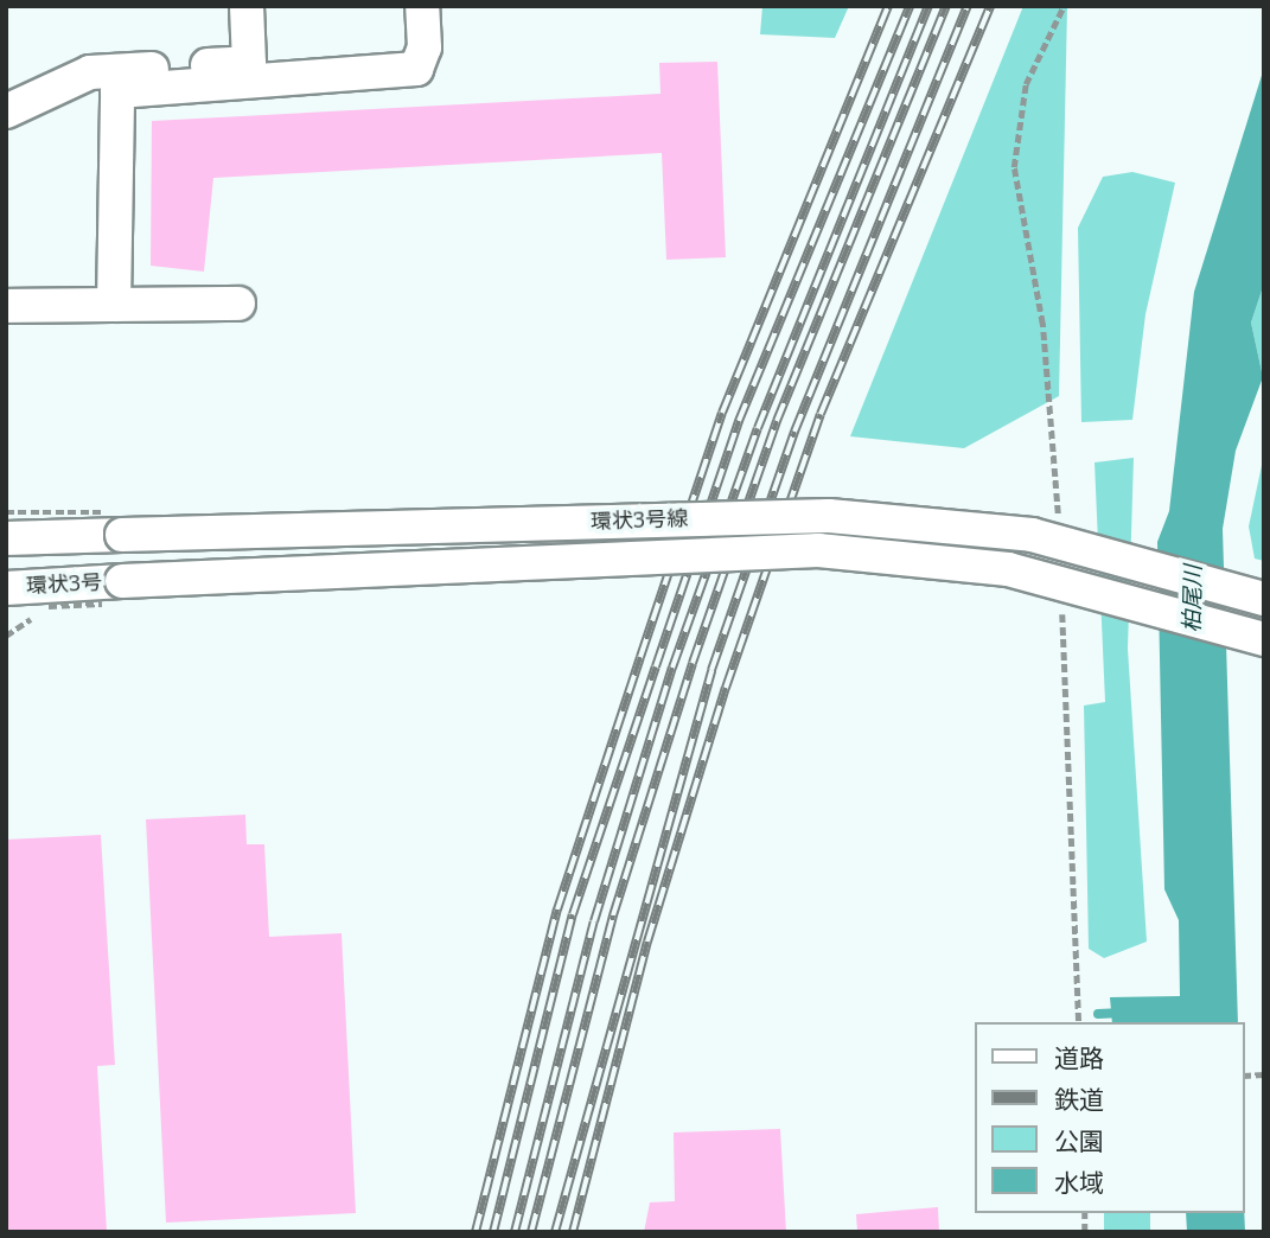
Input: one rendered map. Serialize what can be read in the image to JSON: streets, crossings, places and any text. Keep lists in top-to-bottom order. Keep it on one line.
{"streets":{"street":["環状3号線","環状3号"]},"crossings":[["環状3号線","環状3号"]],"water":["柏尾川"],"legend":["道路","鉄道","公園","水域"]}
